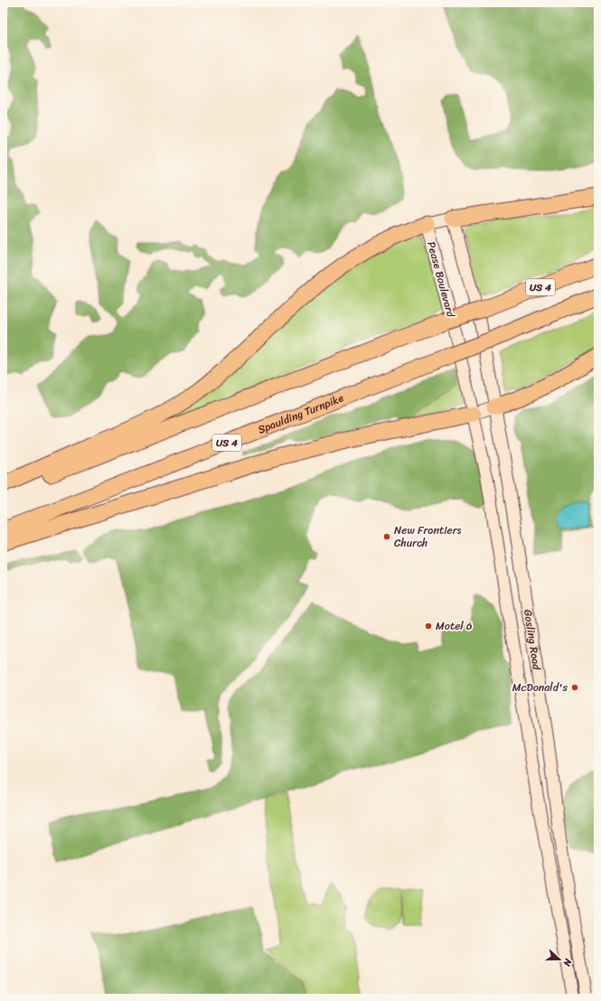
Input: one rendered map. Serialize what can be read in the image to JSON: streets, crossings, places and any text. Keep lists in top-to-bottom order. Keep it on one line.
{"streets":{"highway":["US 4","Spaulding Turnpike"],"main road":["Pease Boulevard","Gosling Road"]},"crossings":[["Pease Boulevard","Gosling Road"]],"places":["New Frontiers Church","Motel 6","McDonald's"],"north":"right"}
